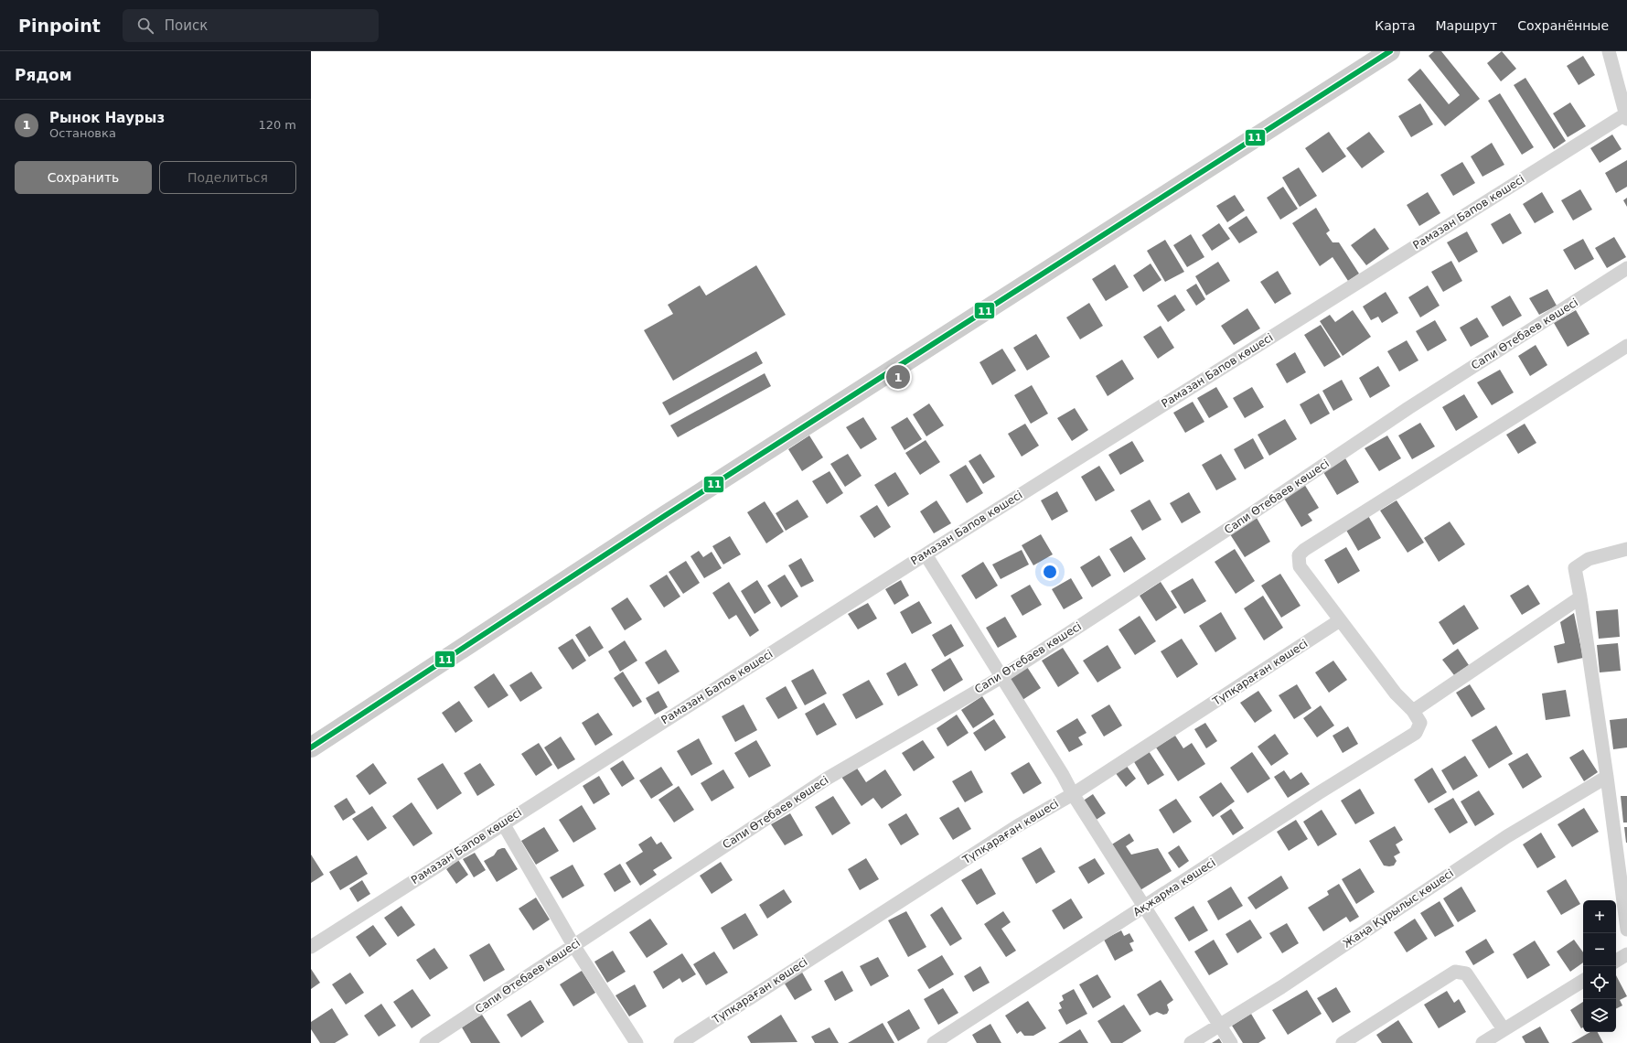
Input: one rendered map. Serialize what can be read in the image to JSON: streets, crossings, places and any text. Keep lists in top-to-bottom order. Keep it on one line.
{"streets":{"street":["Рамазан Бапов көшесі","Сапи Өтебаев көшесі","Түпқараған көшесі","Ақжарма көшесі","Жаңа Құрылыс көшесі"]},"lines":["transit line 11"],"page":{"header":"Pinpoint","search":"Поиск","nav":["Карта","Маршрут","Сохранённые"],"heading":"Рядом","list":[{"mark":"1","name":"Рынок Наурыз","note":"Остановка","value":"120 m"}],"buttons":["Сохранить","Поделиться"],"pins":"1","map_buttons":["+","−"]}}
